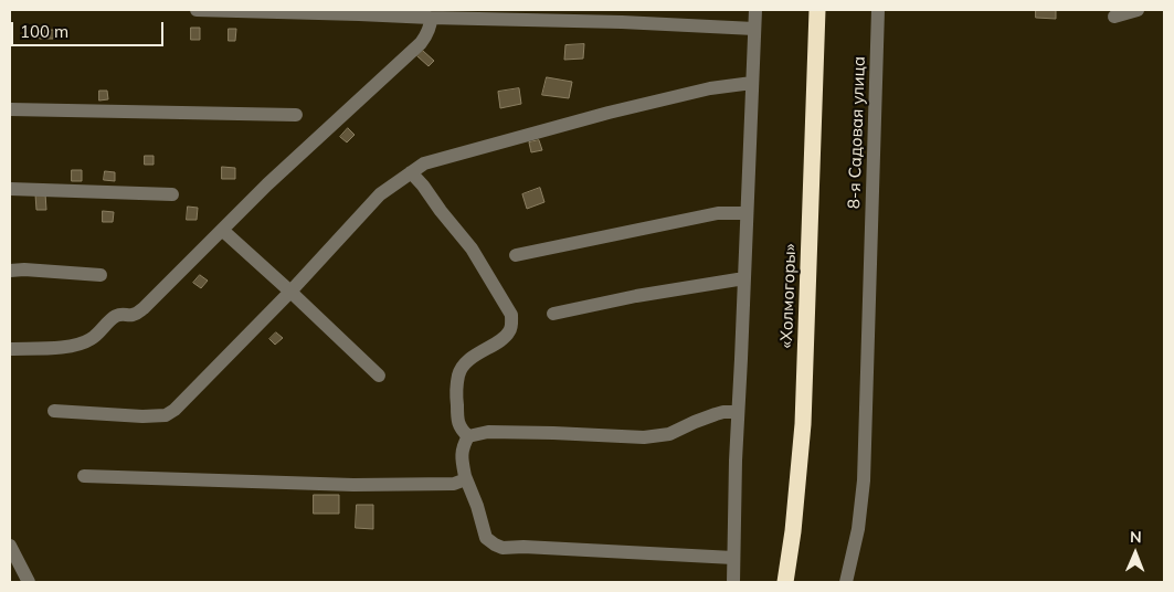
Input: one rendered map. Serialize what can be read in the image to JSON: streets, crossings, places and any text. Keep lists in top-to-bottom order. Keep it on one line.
{"streets":{"highway":["«Холмогоры»"],"street":["8-я Садовая улица"]},"scale_bar":"100 m","north":"top"}
